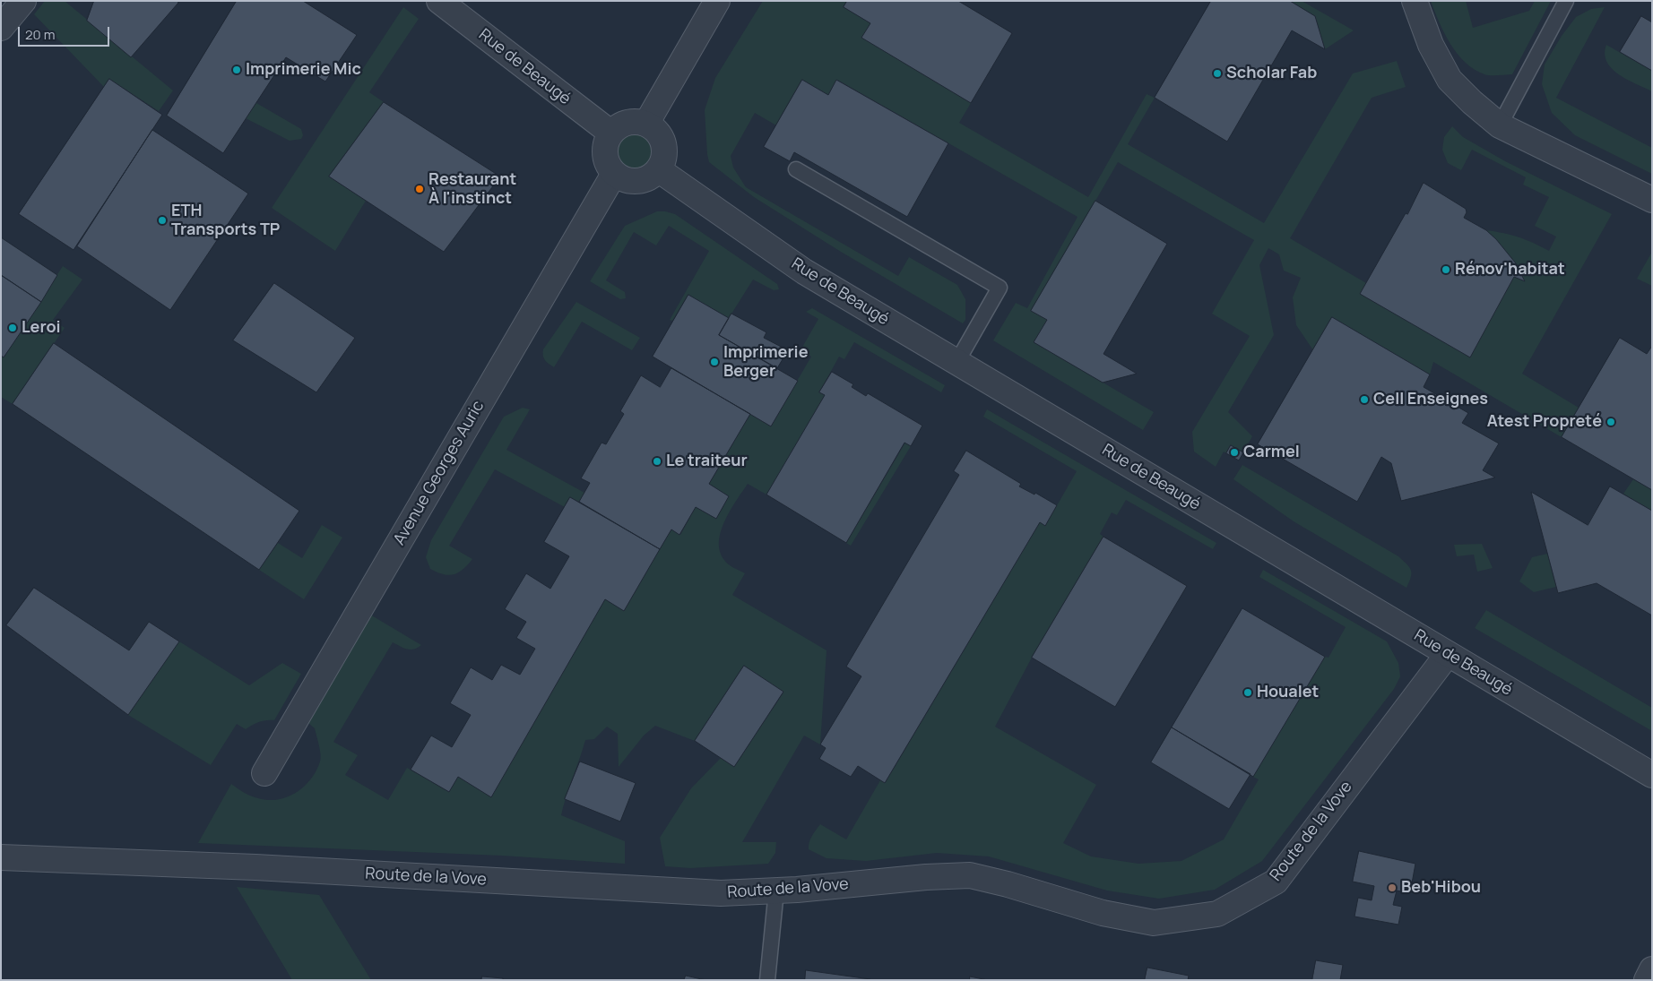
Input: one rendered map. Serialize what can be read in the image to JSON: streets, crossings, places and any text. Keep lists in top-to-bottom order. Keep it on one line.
{"streets":{"street":["Rue de Beaugé","Avenue Georges Auric","Route de la Vove"]},"crossings":[["Rue de Beaugé","Avenue Georges Auric"],["Rue de Beaugé","Route de la Vove"]],"places":["Imprimerie Mic","Scholar Fab","Restaurant À l'instinct","ETH Transports TP","Rénov'habitat","Leroi","Imprimerie Berger","Cell Enseignes","Atest Propreté","Carmel","Le traiteur","Houalet","Beb'Hibou"],"scale_bar":"20 m"}
